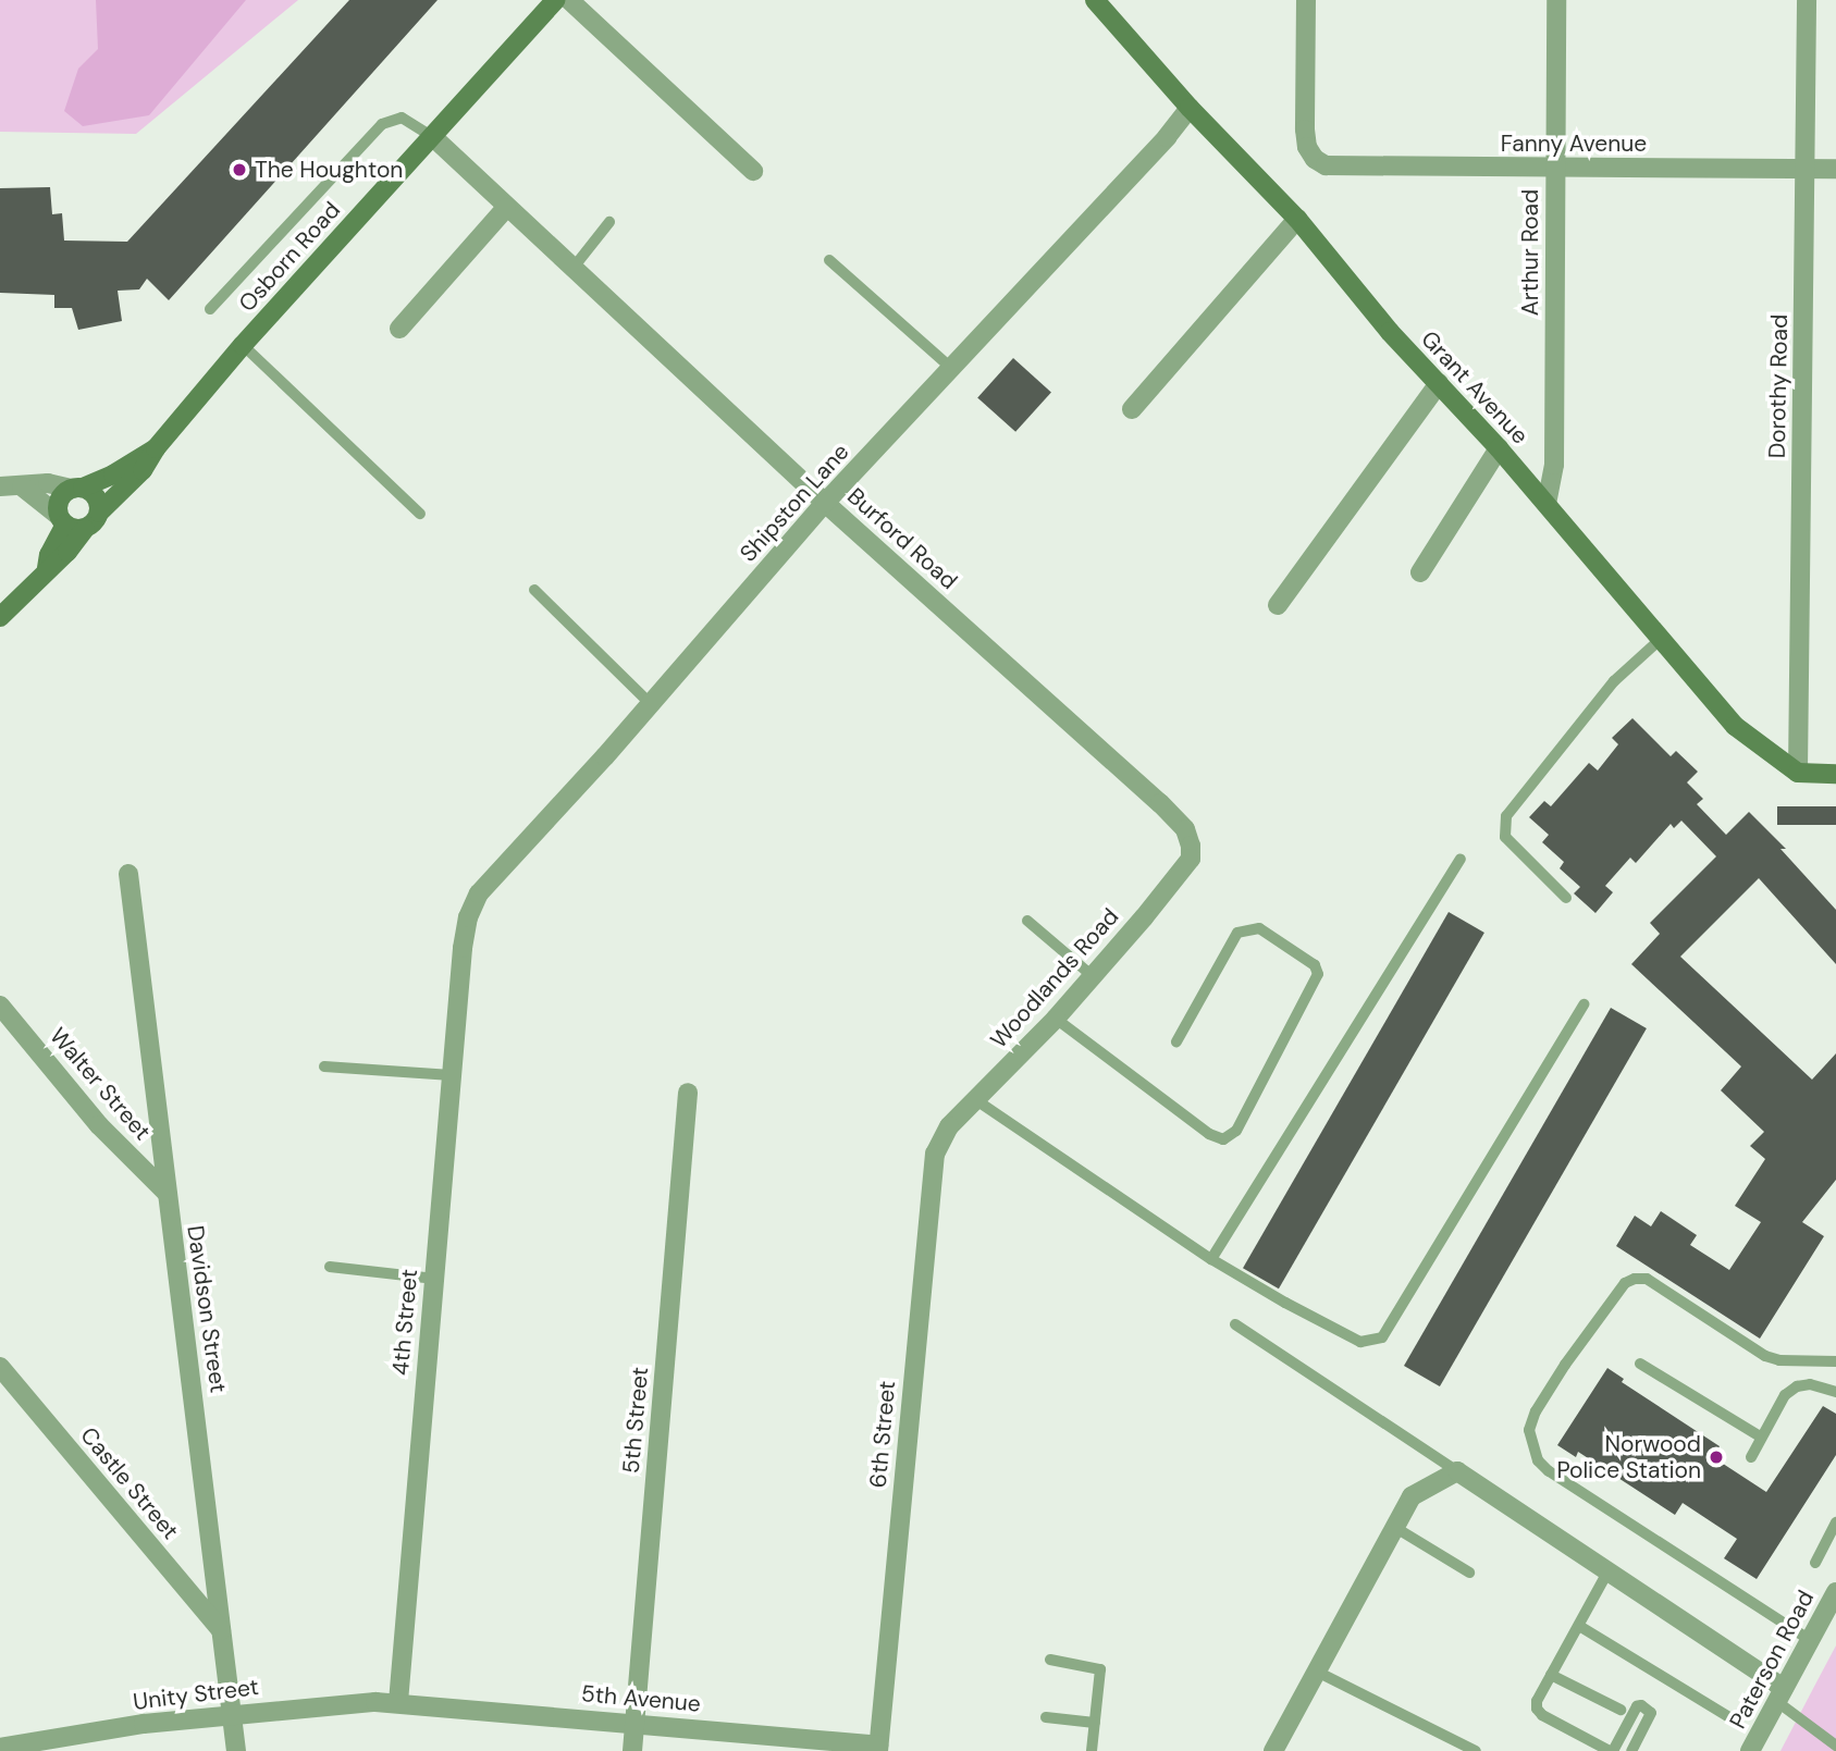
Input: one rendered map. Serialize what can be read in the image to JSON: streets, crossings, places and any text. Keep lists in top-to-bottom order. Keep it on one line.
{"streets":{"street":["Fanny Avenue","Arthur Road","Osborn Road","Dorothy Road","Grant Avenue","Shipston Lane","Burford Road","Woodlands Road","Walter Street","Davidson Street","4th Street","5th Street","6th Street","Castle Street","Paterson Road","Unity Street","5th Avenue"]},"crossings":[["Fanny Avenue","Arthur Road"],["Fanny Avenue","Dorothy Road"],["Arthur Road","Grant Avenue"],["Osborn Road","Burford Road"],["Dorothy Road","Grant Avenue"],["Grant Avenue","Shipston Lane"],["Shipston Lane","Burford Road"],["Shipston Lane","4th Street"],["Burford Road","Woodlands Road"],["Woodlands Road","6th Street"],["Walter Street","Davidson Street"],["Davidson Street","Castle Street"],["Davidson Street","Unity Street"],["4th Street","Unity Street"],["4th Street","5th Avenue"],["5th Street","5th Avenue"],["6th Street","5th Avenue"],["Unity Street","5th Avenue"]],"places":["The Houghton","Norwood Police Station"]}
